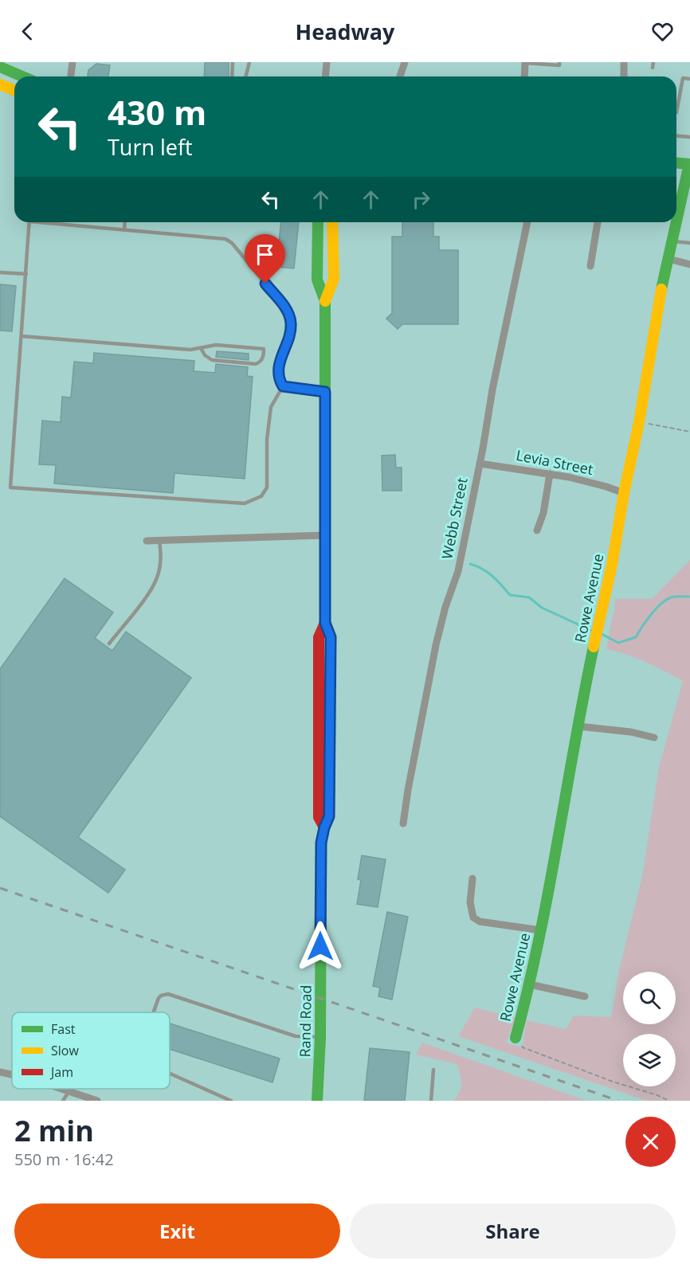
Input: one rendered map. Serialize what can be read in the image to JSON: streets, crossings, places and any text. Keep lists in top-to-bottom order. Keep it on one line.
{"streets":{"main road":["Rowe Avenue","Rand Road"],"street":["Levia Street","Webb Street"]},"crossings":[["Levia Street","Webb Street"],["Levia Street","Rowe Avenue"]],"legend":["Fast","Slow","Jam"],"page":{"header":"Headway","turn":["430 m","Turn left"],"heading":["2 min","550 m · 16:42"],"buttons":["Exit","Share"]}}
